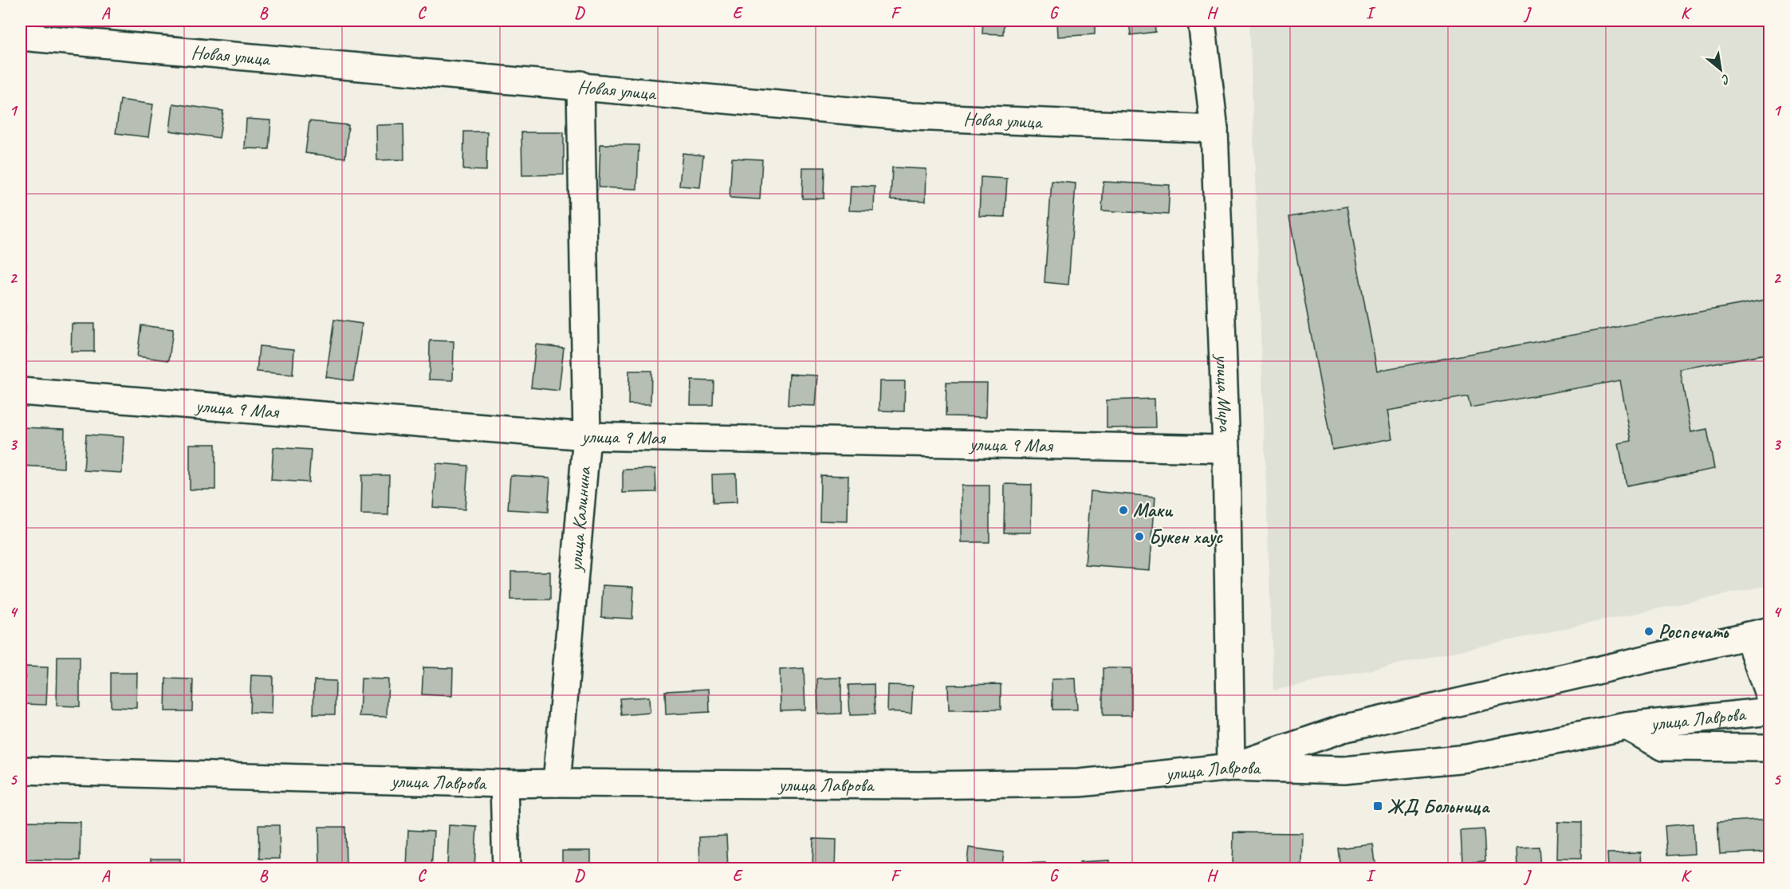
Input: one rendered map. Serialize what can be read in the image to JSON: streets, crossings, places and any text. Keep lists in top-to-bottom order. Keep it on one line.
{"streets":{"street":["Новая улица","улица Мира","улица 9 Мая","улица Калинина","улица Лаврова"]},"crossings":[["Новая улица","улица Мира"],["Новая улица","улица Калинина"],["улица Мира","улица 9 Мая"],["улица Мира","улица Лаврова"],["улица 9 Мая","улица Калинина"],["улица Калинина","улица Лаврова"]],"places":{"other":["Маки","Букен хаус","Роспечать"],"transit":["ЖД Больница"]},"north":"bottom right","grid":{"columns":["A","B","C","D","E","F","G","H","I","J","K"],"rows":["1","2","3","4","5"]}}
